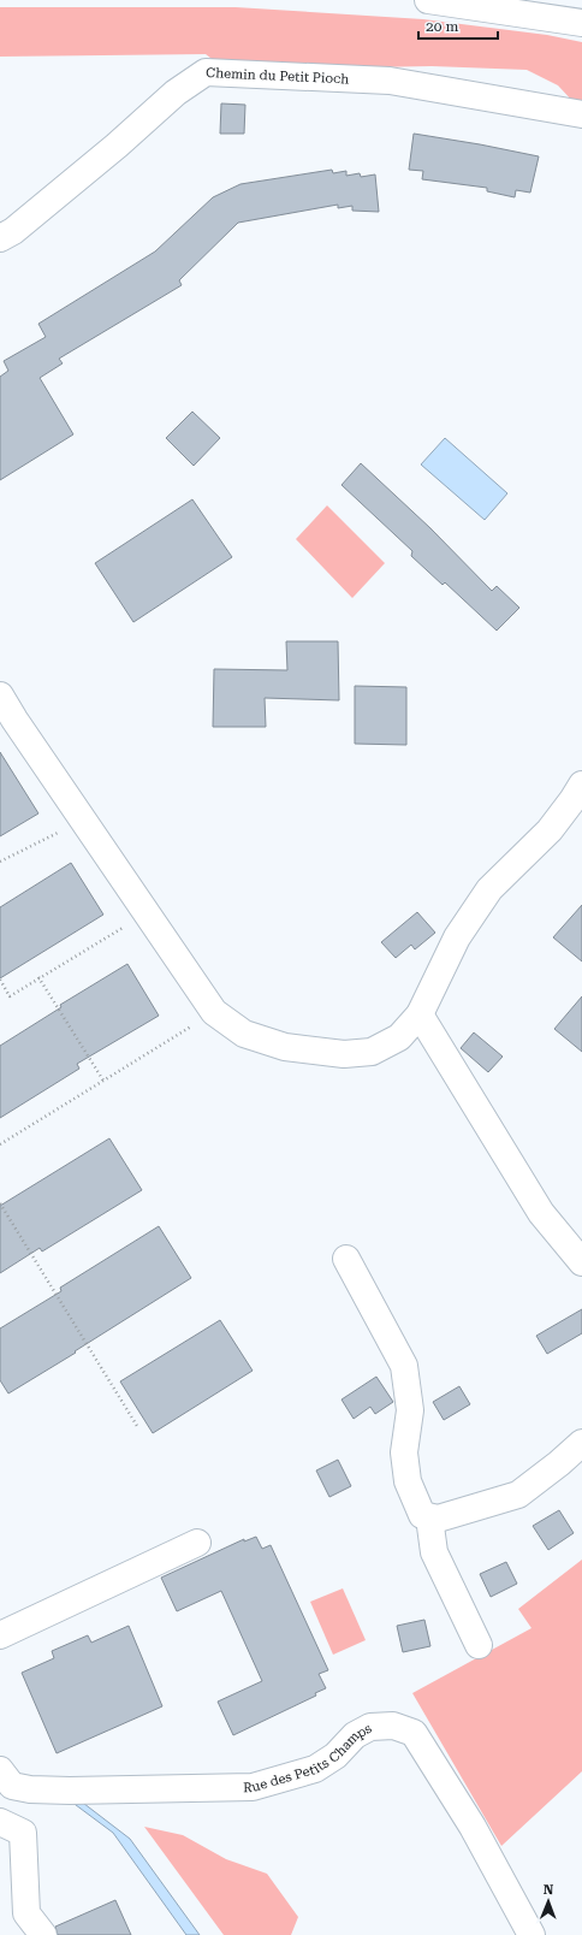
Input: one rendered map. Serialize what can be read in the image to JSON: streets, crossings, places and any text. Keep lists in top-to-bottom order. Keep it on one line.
{"streets":{"main road":["Chemin du Petit Pioch","Rue des Petits Champs"]},"scale_bar":"20 m","north":"top"}
